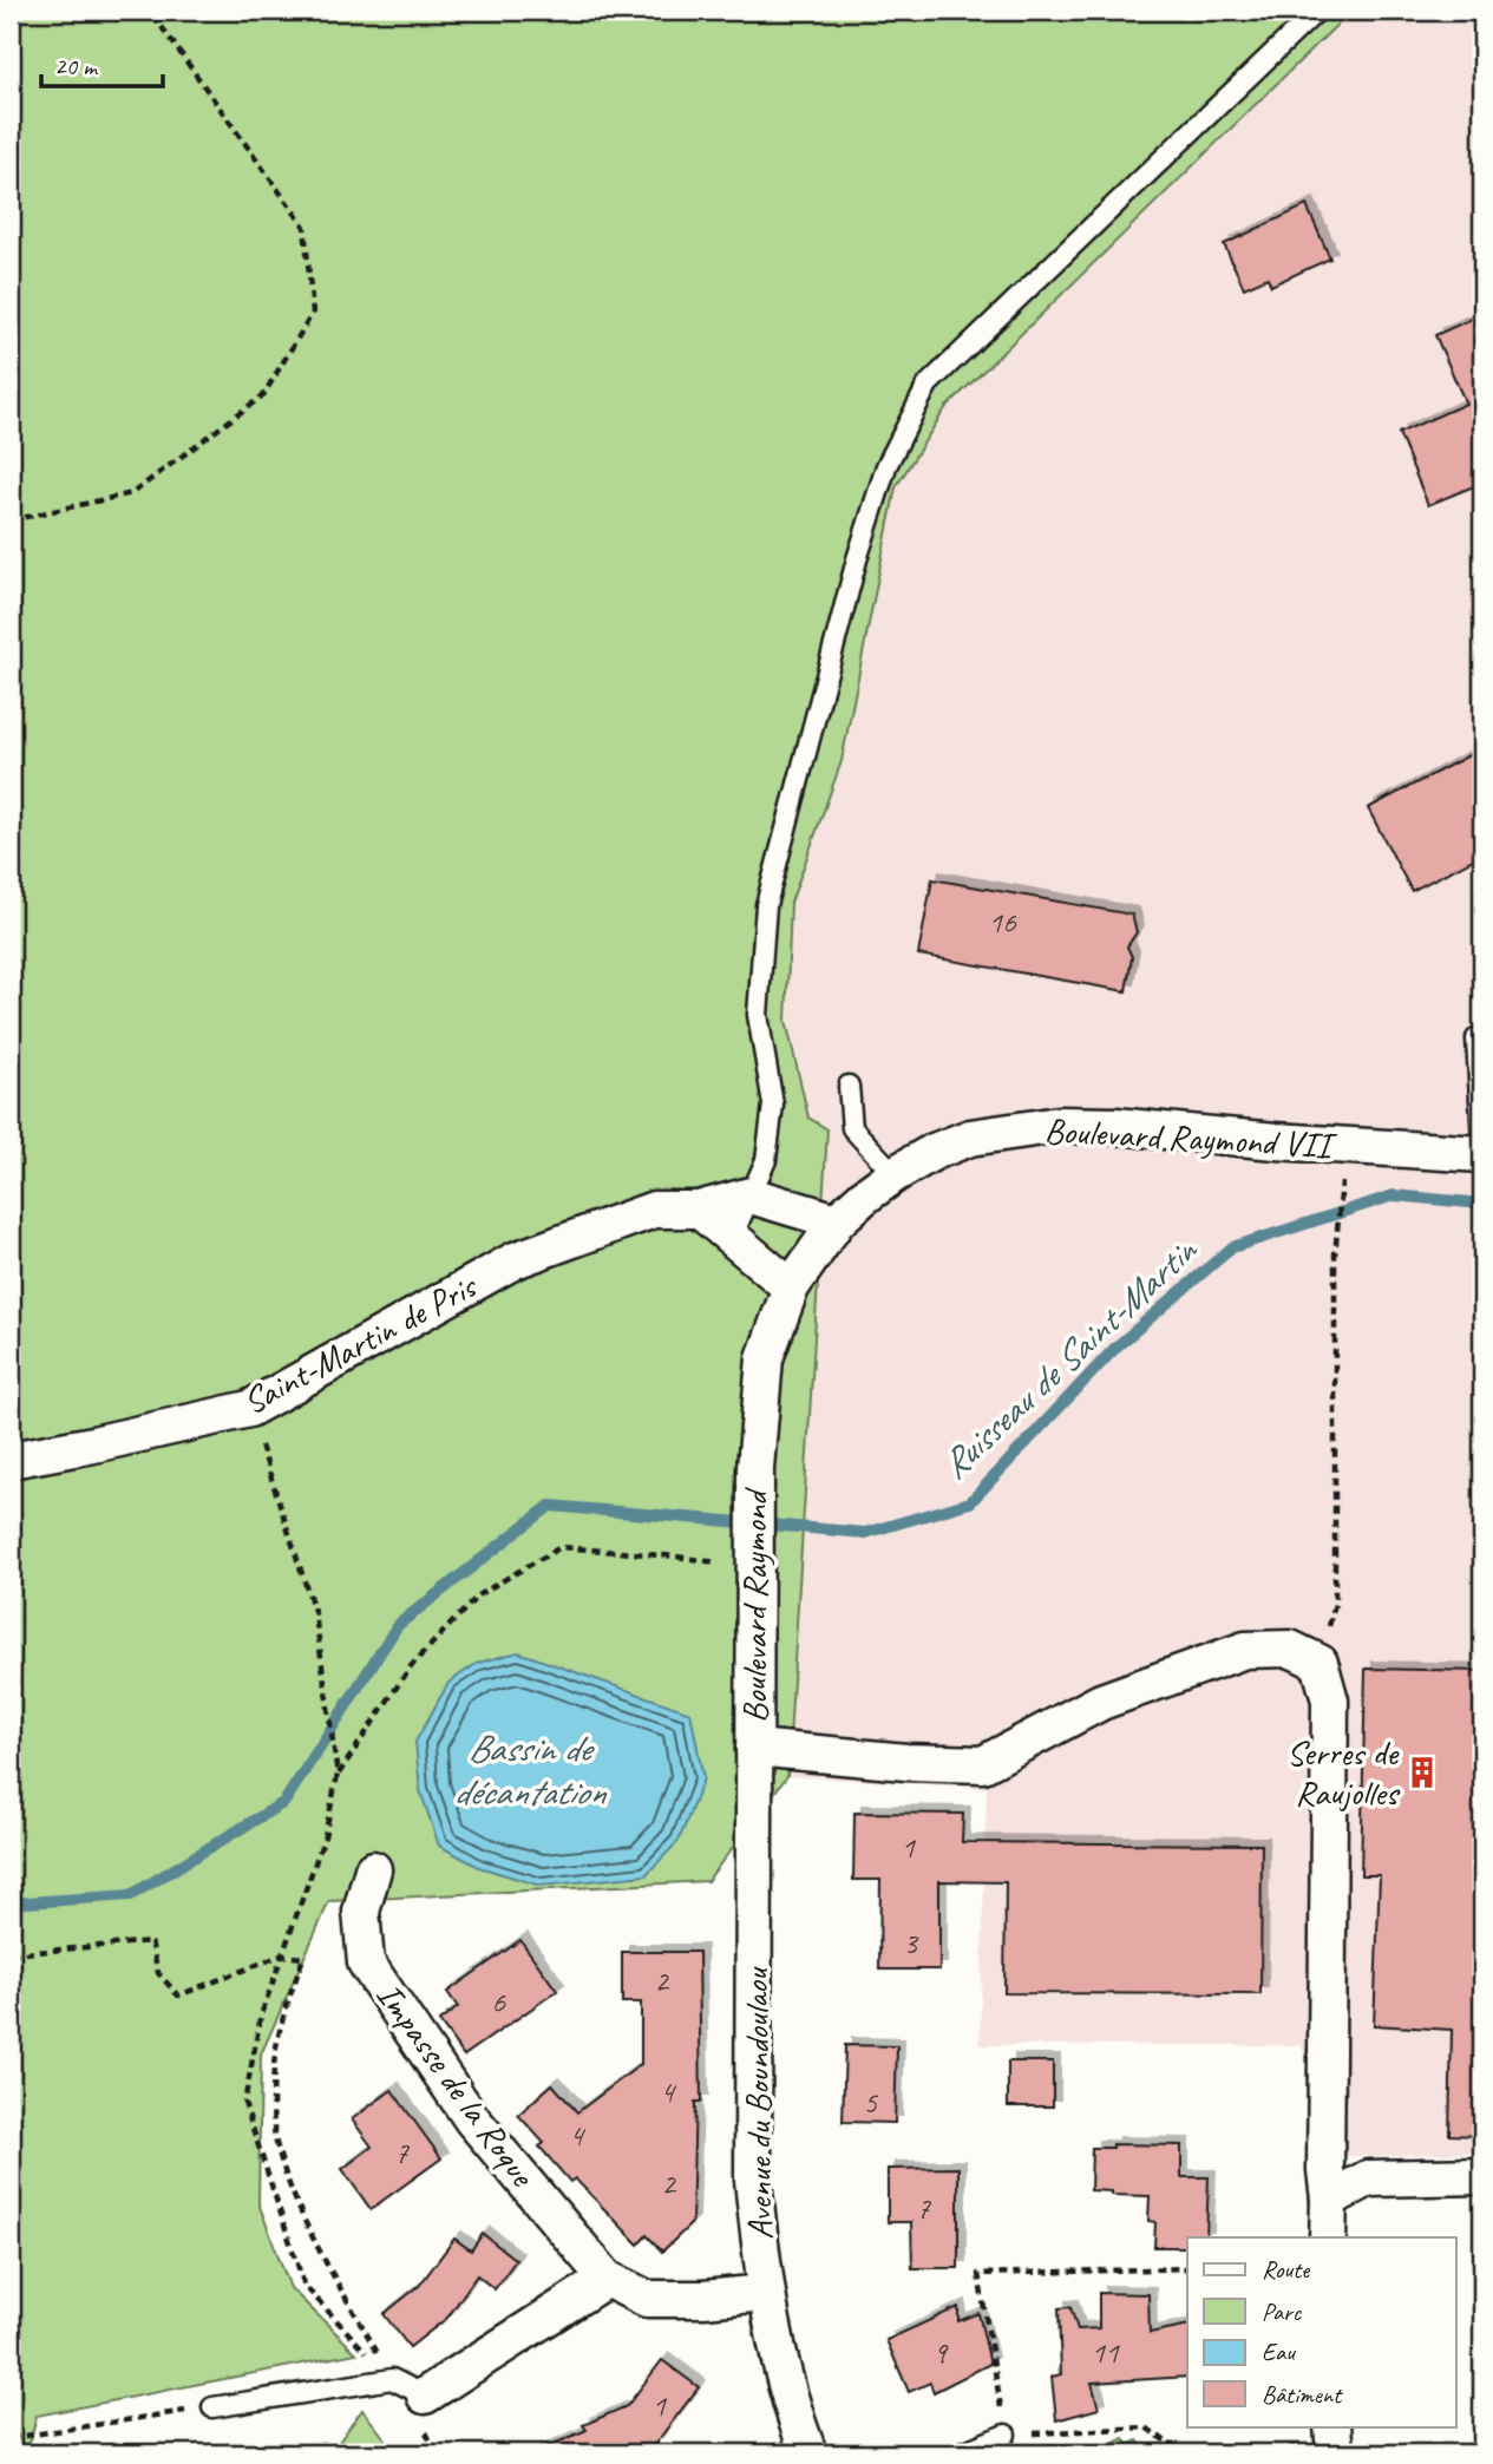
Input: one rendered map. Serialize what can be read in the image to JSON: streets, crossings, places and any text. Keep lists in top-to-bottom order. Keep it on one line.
{"streets":{"street":["Boulevard Raymond VII","Saint-Martin de Pris","Boulevard Raymond","Impasse de la Roque","Avenue du Boundoulaou"]},"crossings":[["Boulevard Raymond VII","Boulevard Raymond"],["Boulevard Raymond","Avenue du Boundoulaou"],["Impasse de la Roque","Avenue du Boundoulaou"]],"water":["Ruisseau de Saint-Martin","Bassin de décantation"],"places":{"building":["Serres de Raujolles"]},"house_numbers":["16","1","3","2","6","4","5","4","7","2","7","9","11","1"],"legend":["Route","Parc","Eau","Bâtiment"],"scale_bar":"20 m"}
